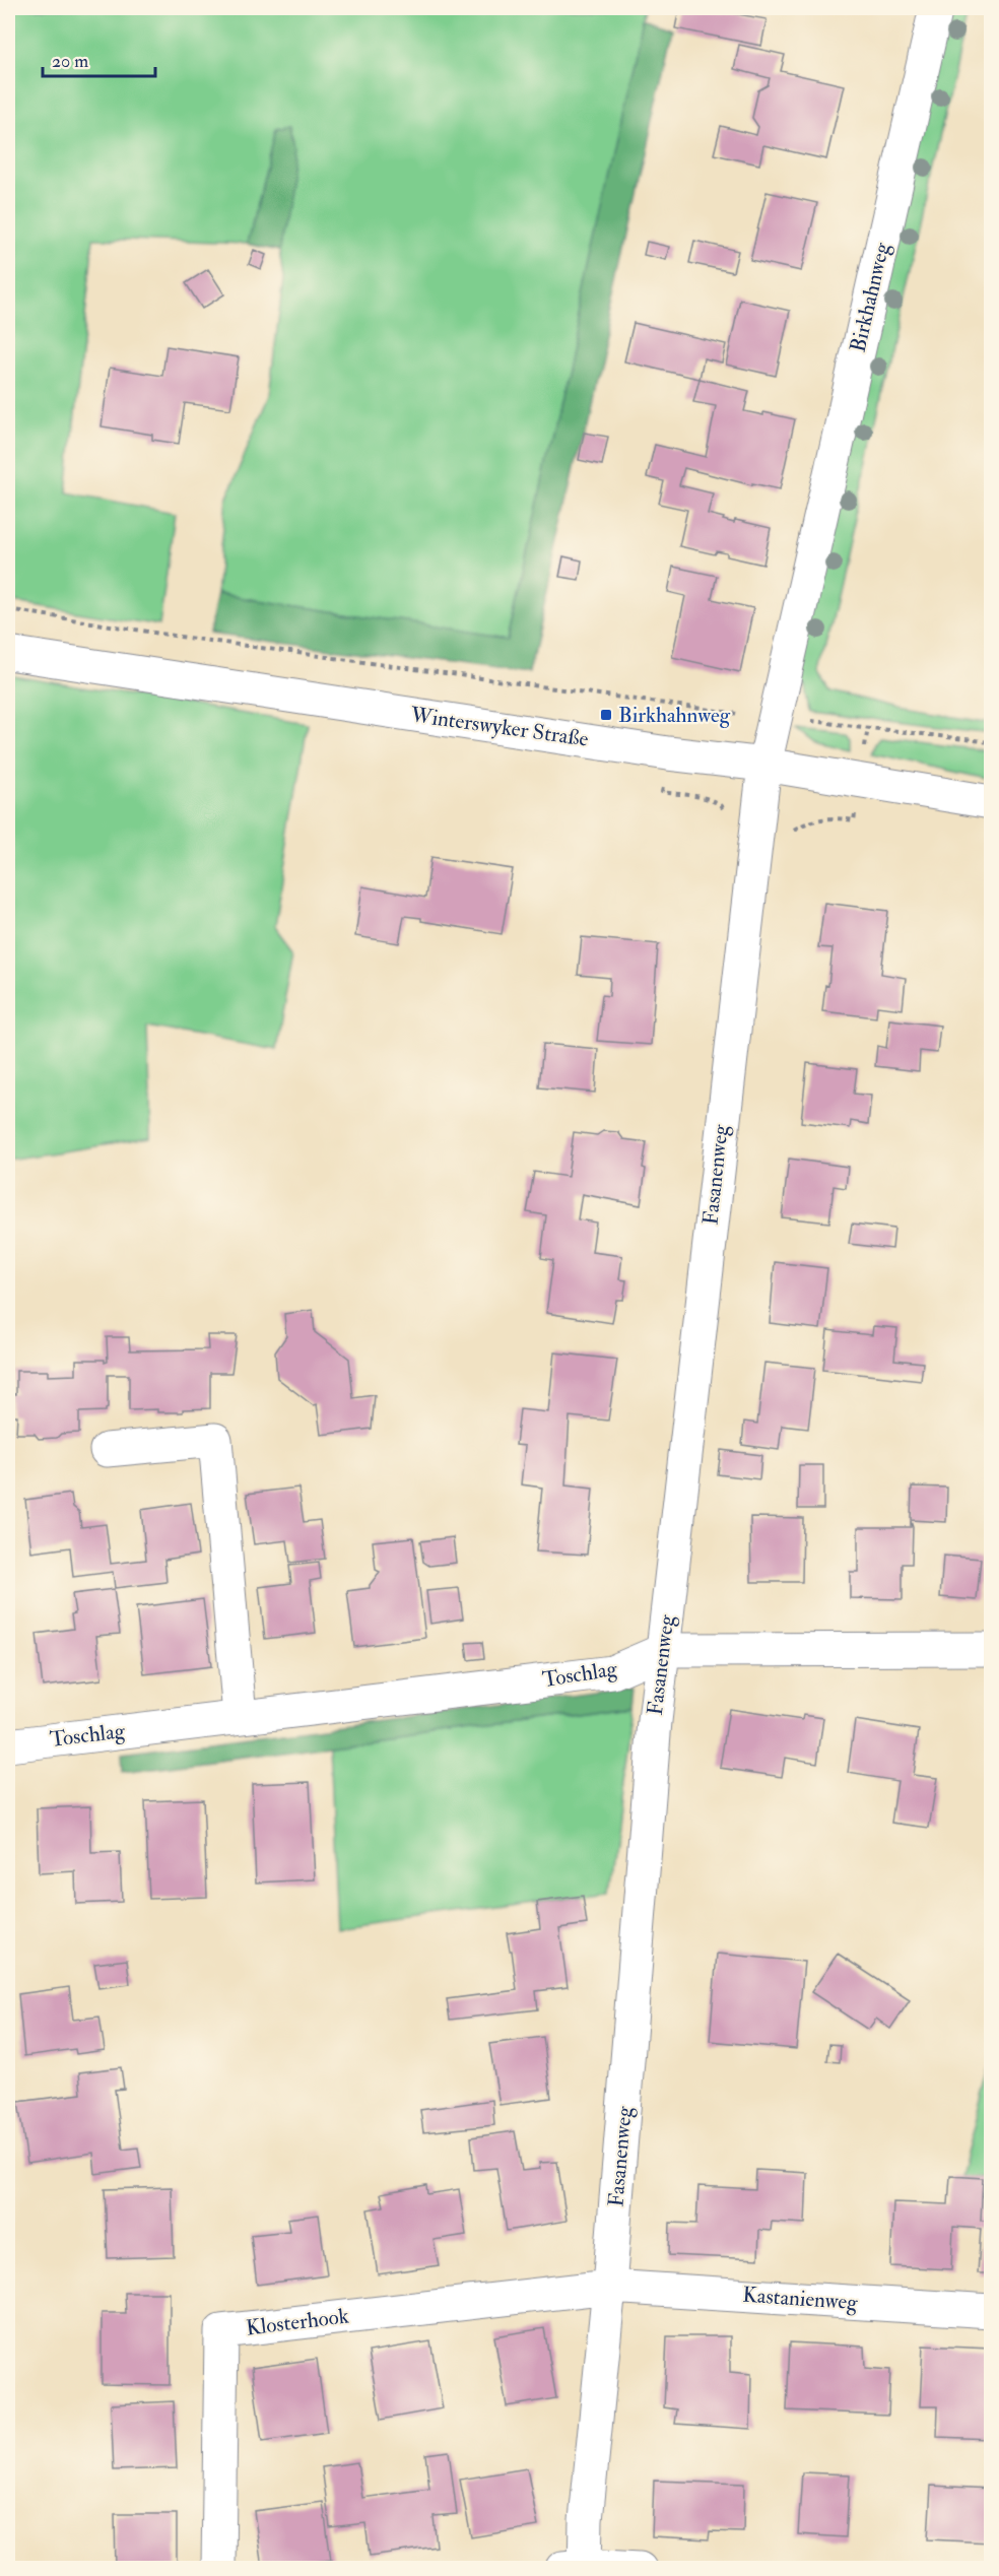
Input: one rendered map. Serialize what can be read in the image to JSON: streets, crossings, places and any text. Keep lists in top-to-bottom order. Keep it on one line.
{"streets":{"street":["Birkhahnweg","Winterswyker Straße","Fasanenweg","Toschlag","Kastanienweg","Klosterhook"]},"crossings":[["Birkhahnweg","Winterswyker Straße"],["Birkhahnweg","Fasanenweg"],["Winterswyker Straße","Fasanenweg"],["Fasanenweg","Toschlag"],["Fasanenweg","Kastanienweg"],["Fasanenweg","Klosterhook"],["Kastanienweg","Klosterhook"]],"places":{"transit":["Birkhahnweg"]},"scale_bar":"20 m"}
